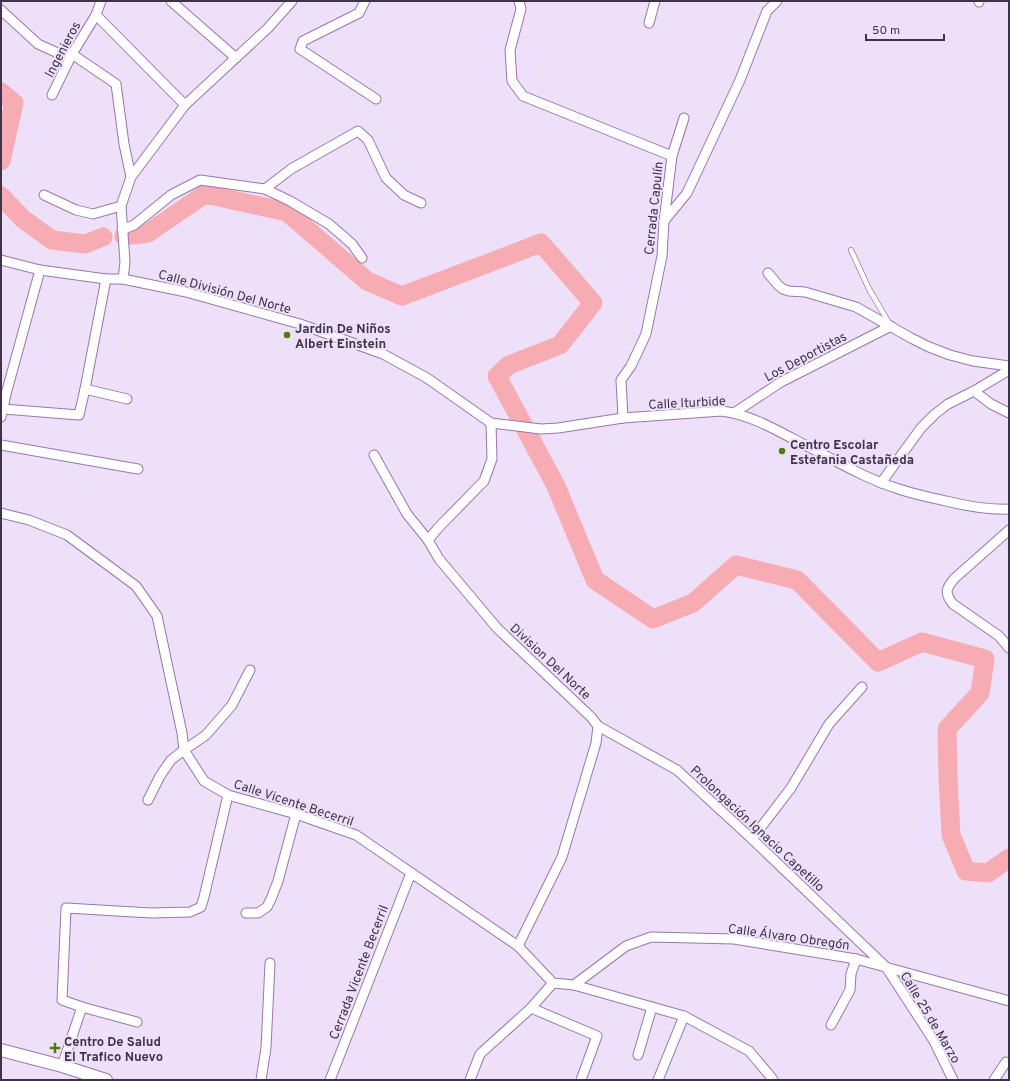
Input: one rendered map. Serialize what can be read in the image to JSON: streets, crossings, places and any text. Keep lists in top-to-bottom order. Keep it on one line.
{"streets":{"street":["Ingenieros","Cerrada Capulín","Calle División Del Norte","Los Deportistas","Calle Iturbide","Division Del Norte","Calle Vicente Becerril","Prolongación Ignacio Capetillo","Calle Álvaro Obregón","Cerrada Vicente Becerril","Calle 25 de Marzo"]},"crossings":[["Cerrada Capulín","Calle Iturbide"],["Calle División Del Norte","Calle Iturbide"],["Los Deportistas","Calle Iturbide"],["Division Del Norte","Prolongación Ignacio Capetillo"],["Calle Vicente Becerril","Cerrada Vicente Becerril"],["Prolongación Ignacio Capetillo","Calle Álvaro Obregón"],["Prolongación Ignacio Capetillo","Calle 25 de Marzo"],["Calle Álvaro Obregón","Calle 25 de Marzo"]],"places":{"other":["Jardin De Niños Albert Einstein","Centro Escolar Estefania Castañeda"],"health":["Centro De Salud El Trafico Nuevo"]},"scale_bar":"50 m"}
